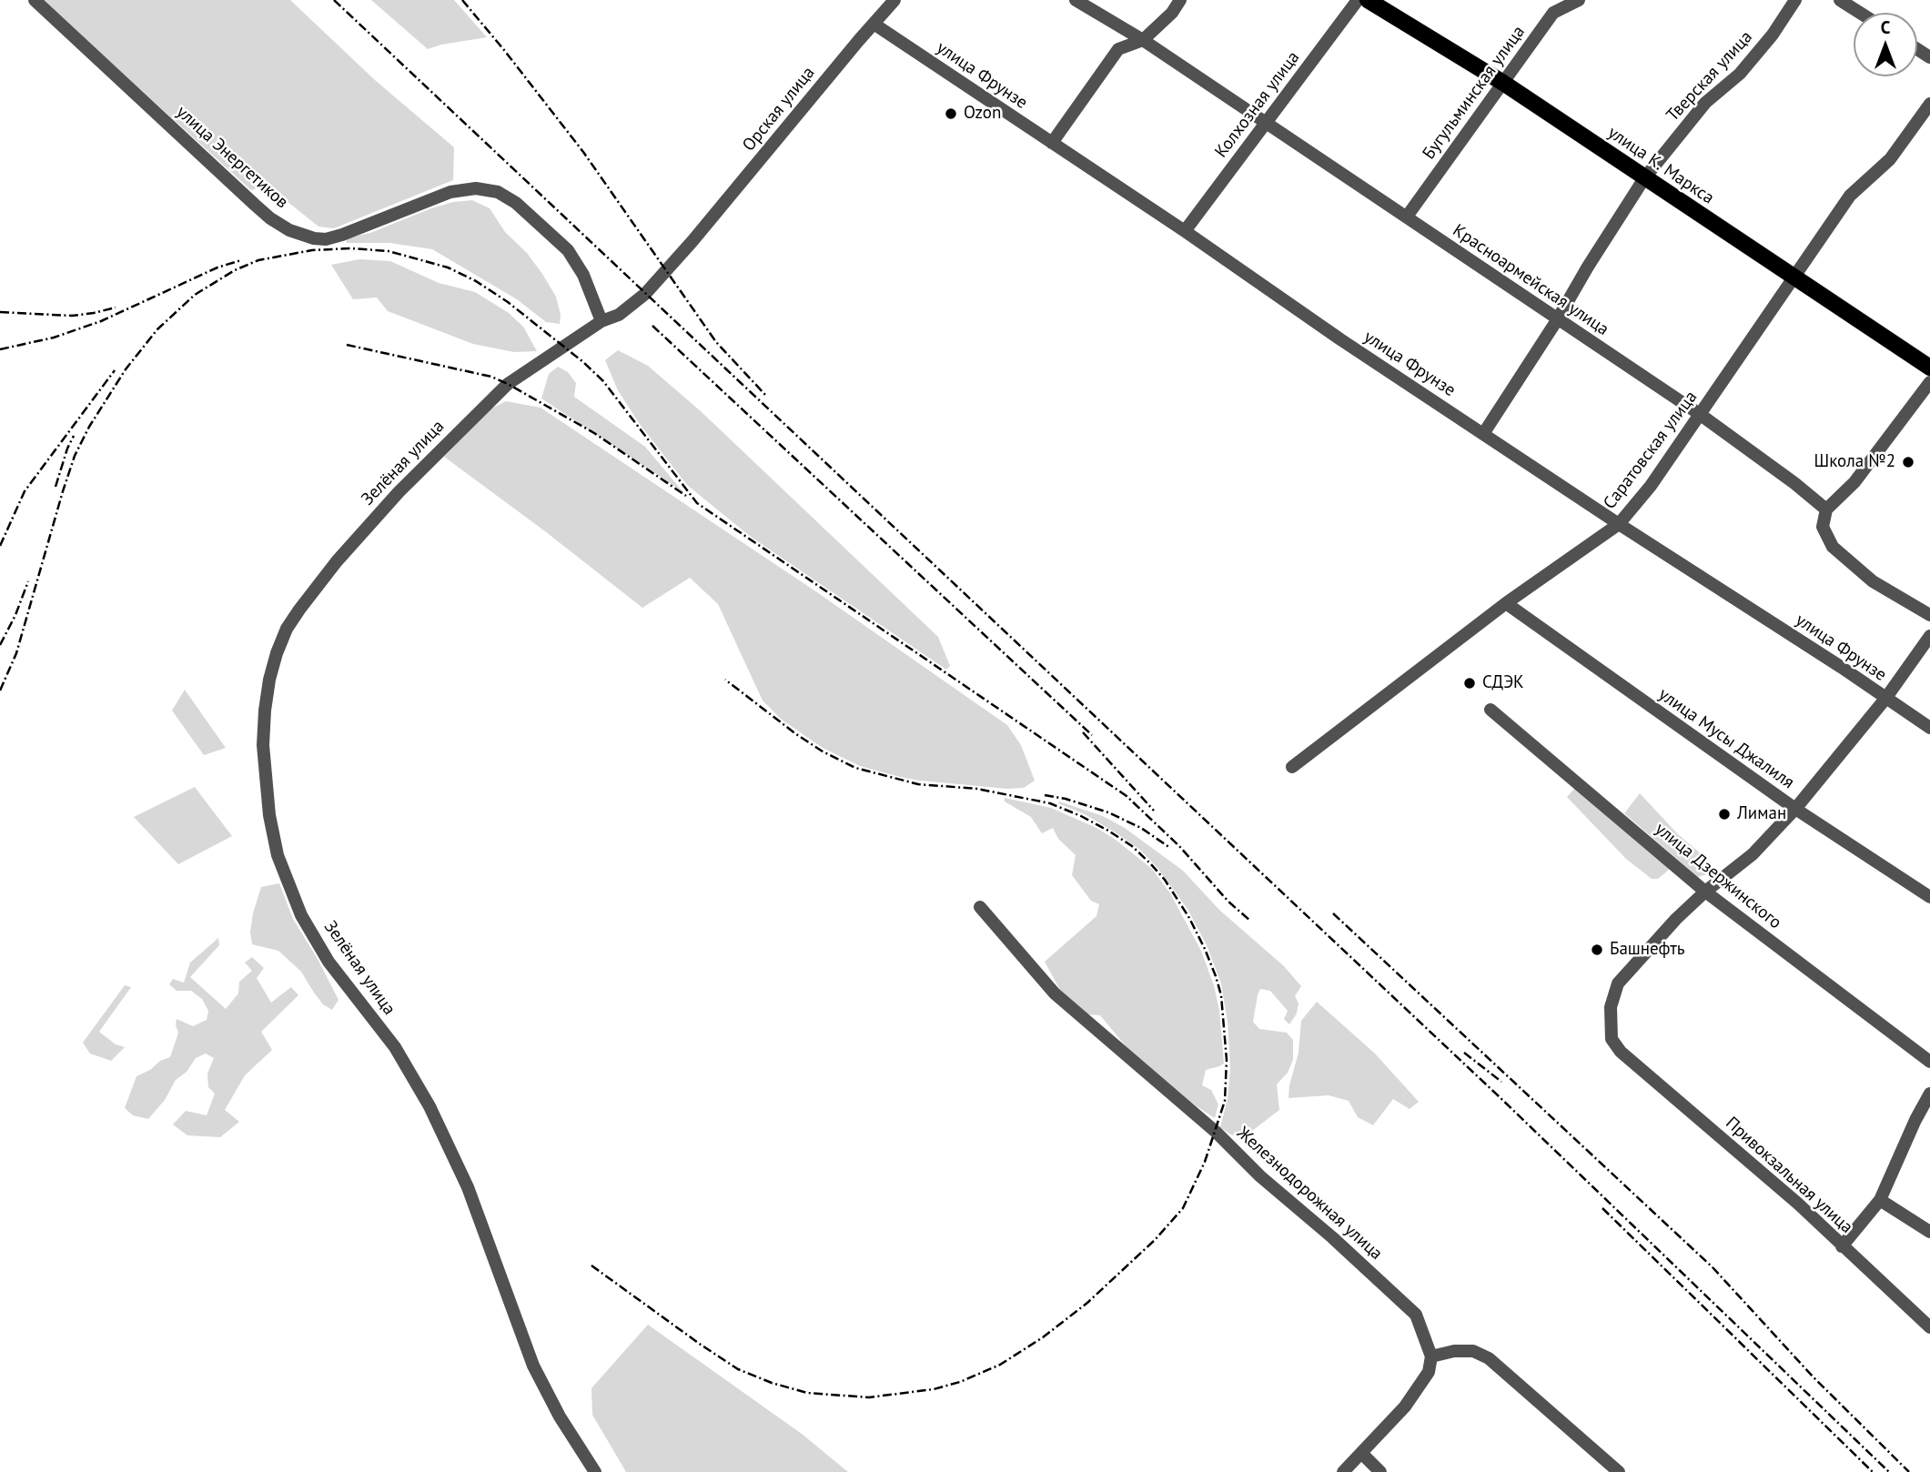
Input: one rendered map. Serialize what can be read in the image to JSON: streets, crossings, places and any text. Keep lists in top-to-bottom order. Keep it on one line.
{"streets":{"main road":["улица К. Маркса"],"street":["улица Фрунзе","Тверская улица","Бугульминская улица","Колхозная улица","Орская улица","улица Энергетиков","Красноармейская улица","Саратовская улица","Зелёная улица","улица Мусы Джалиля","улица Дзержинского","Привокзальная улица","Железнодорожная улица"]},"crossings":[["улица Фрунзе","Тверская улица"],["улица Фрунзе","Колхозная улица"],["улица Фрунзе","Орская улица"],["улица Фрунзе","Саратовская улица"],["Тверская улица","улица К. Маркса"],["Тверская улица","Красноармейская улица"],["Бугульминская улица","улица К. Маркса"],["Бугульминская улица","Красноармейская улица"],["Колхозная улица","Красноармейская улица"],["Орская улица","Зелёная улица"],["улица Энергетиков","Зелёная улица"],["улица К. Маркса","Саратовская улица"],["Красноармейская улица","Саратовская улица"],["Саратовская улица","улица Мусы Джалиля"],["улица Дзержинского","Привокзальная улица"]],"places":["Ozon","Школа №2","СДЭК","Лиман","Башнефть"],"north":"top"}
